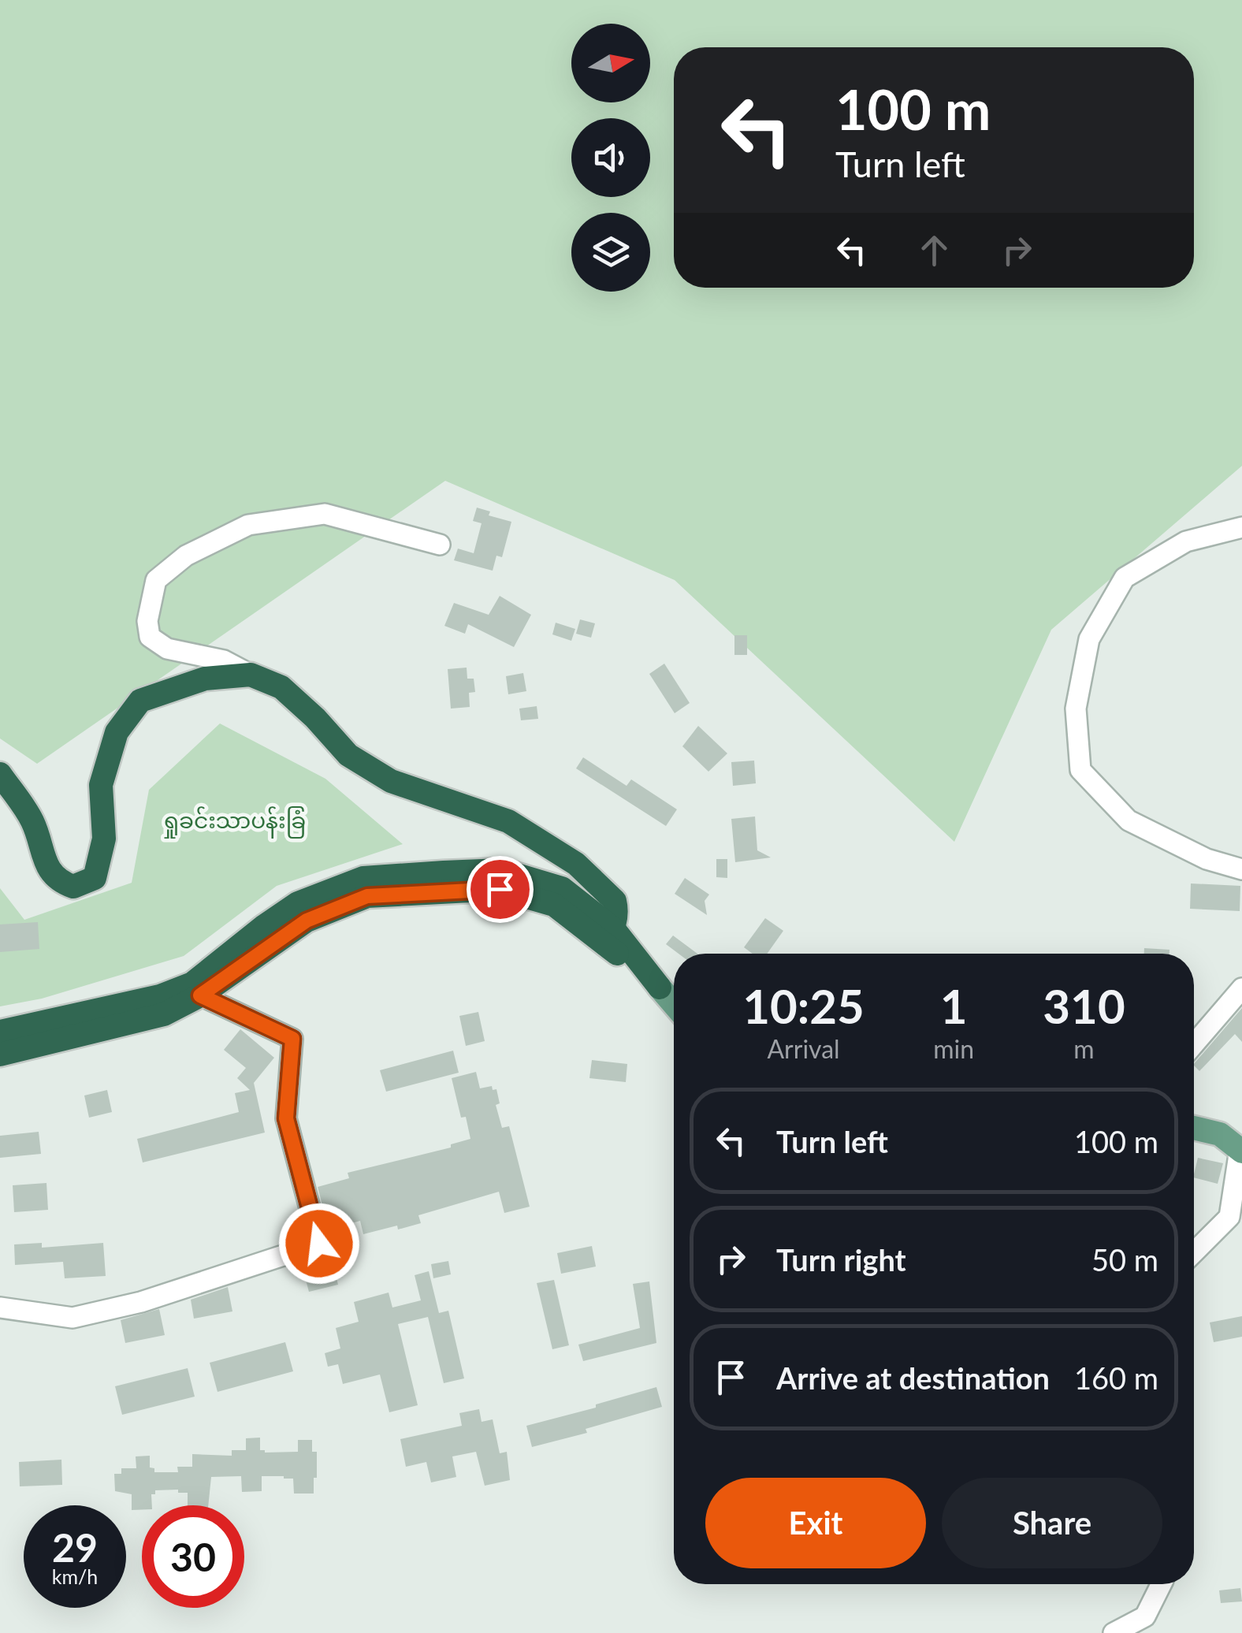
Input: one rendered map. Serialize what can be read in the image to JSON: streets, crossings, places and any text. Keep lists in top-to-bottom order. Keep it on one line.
{"parks":["ရှုခင်းသာပန်းခြံ"],"north":"right","page":{"turn":["100 m","Turn left"],"eta":["10:25","Arrival","1","min","310","m"],"list":[{"name":"Turn left","value":"100 m"},{"name":"Turn right","value":"50 m"},{"name":"Arrive at destination","value":"160 m"}],"buttons":["Exit","Share"],"speed":"29 km/h","limit":"30"}}
